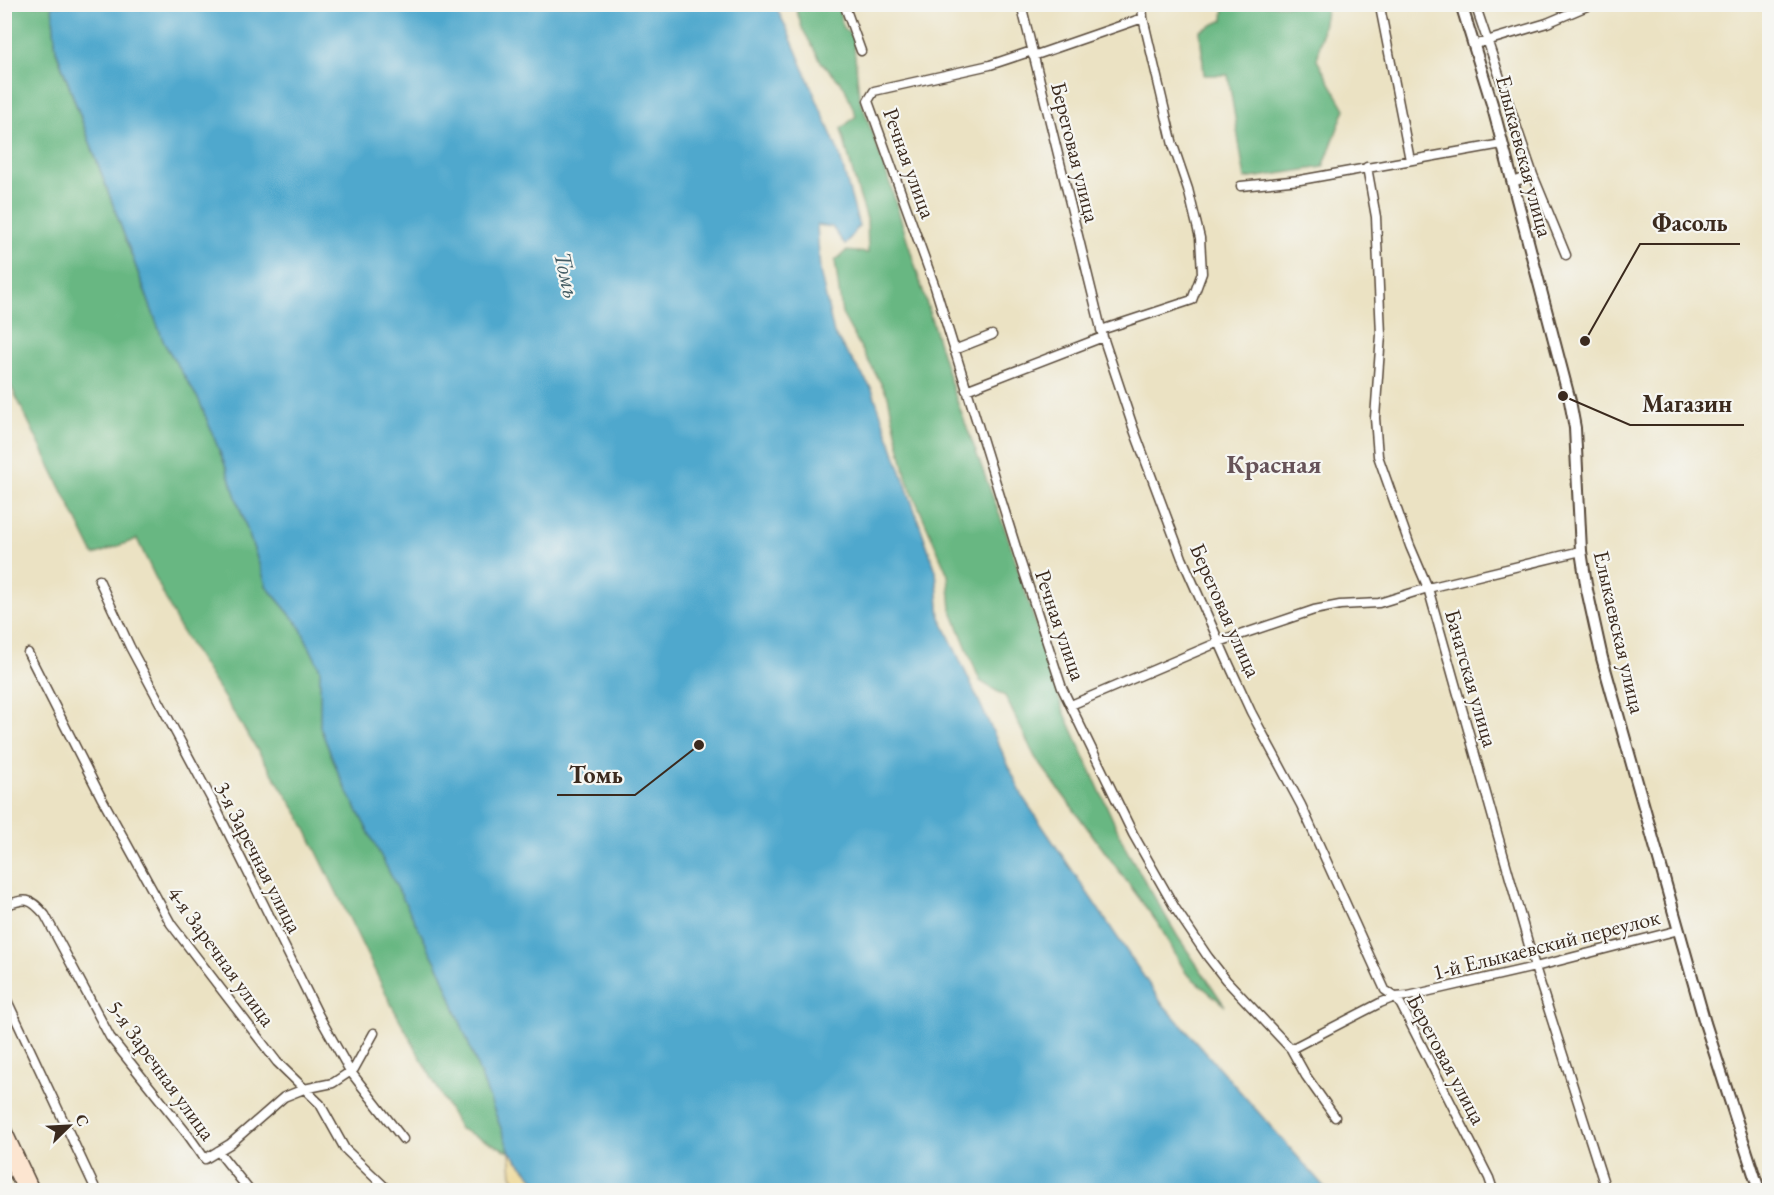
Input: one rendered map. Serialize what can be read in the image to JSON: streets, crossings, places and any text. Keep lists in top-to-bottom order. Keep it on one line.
{"streets":{"street":["Береговая улица","Елыкаевская улица","Речная улица","Бачатская улица","3-я Заречная улица","1-й Елыкаевский переулок","4-я Заречная улица","5-я Заречная улица"]},"crossings":[["Береговая улица","Речная улица"],["Береговая улица","1-й Елыкаевский переулок"],["Елыкаевская улица","1-й Елыкаевский переулок"],["Речная улица","1-й Елыкаевский переулок"],["Бачатская улица","1-й Елыкаевский переулок"]],"districts":["Красная"],"water":["Томь"],"places":["Фасоль","Магазин","Томь"],"north":"top right"}
